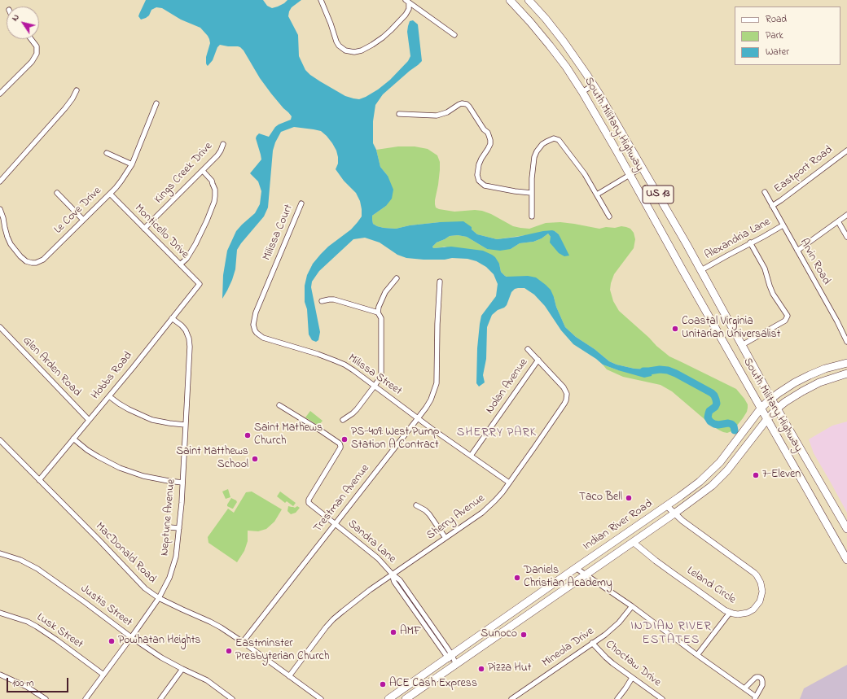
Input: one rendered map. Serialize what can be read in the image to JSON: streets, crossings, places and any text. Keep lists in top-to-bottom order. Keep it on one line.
{"streets":{"main road":["South Military Highway","US 13","Indian River Road"],"street":["Eastport Road","Kings Creek Drive","Le Cove Drive","Monticello Drive","Milissa Court","Alexandria Lane","Arvin Road","Glen Arden Road","Milissa Street","Hobbs Road","Nolan Avenue","Trestman Avenue","Neptune Avenue","Sherry Avenue","Sandra Lane","MacDonald Road","Leland Circle","Justis Street","Lusk Street","Mineola Drive","Choctaw Drive"]},"crossings":[["South Military Highway","Alexandria Lane"],["South Military Highway","Indian River Road"],["Eastport Road","Arvin Road"],["Kings Creek Drive","Monticello Drive"],["Le Cove Drive","Monticello Drive"],["Monticello Drive","Hobbs Road"],["Milissa Court","Milissa Street"],["Alexandria Lane","Arvin Road"],["Glen Arden Road","Hobbs Road"],["Milissa Street","Nolan Avenue"],["Milissa Street","Trestman Avenue"],["Milissa Street","Sherry Avenue"],["Hobbs Road","Neptune Avenue"],["Hobbs Road","MacDonald Road"],["Nolan Avenue","Sherry Avenue"],["Trestman Avenue","Sandra Lane"],["Trestman Avenue","MacDonald Road"],["Neptune Avenue","MacDonald Road"],["Neptune Avenue","Justis Street"],["Neptune Avenue","Lusk Street"],["Sherry Avenue","Sandra Lane"],["Sherry Avenue","MacDonald Road"],["Indian River Road","Sandra Lane"],["Indian River Road","Leland Circle"],["Mineola Drive","Choctaw Drive"]],"districts":["SHERRY PARK","INDIAN RIVER ESTATES"],"places":["Coastal Virginia Unitarian Universalist","Saint Mathews Church","PS-409: West Pump Station A Contract","Saint Matthews School","7-Eleven","Taco Bell","Daniels Christian Academy","AMF","Sunoco","Powhatan Heights","Eastminster Presbyterian Church","Pizza Hut","ACE Cash Express"],"legend":["Road","Park","Water"],"scale_bar":"100 m","north":"top left"}
